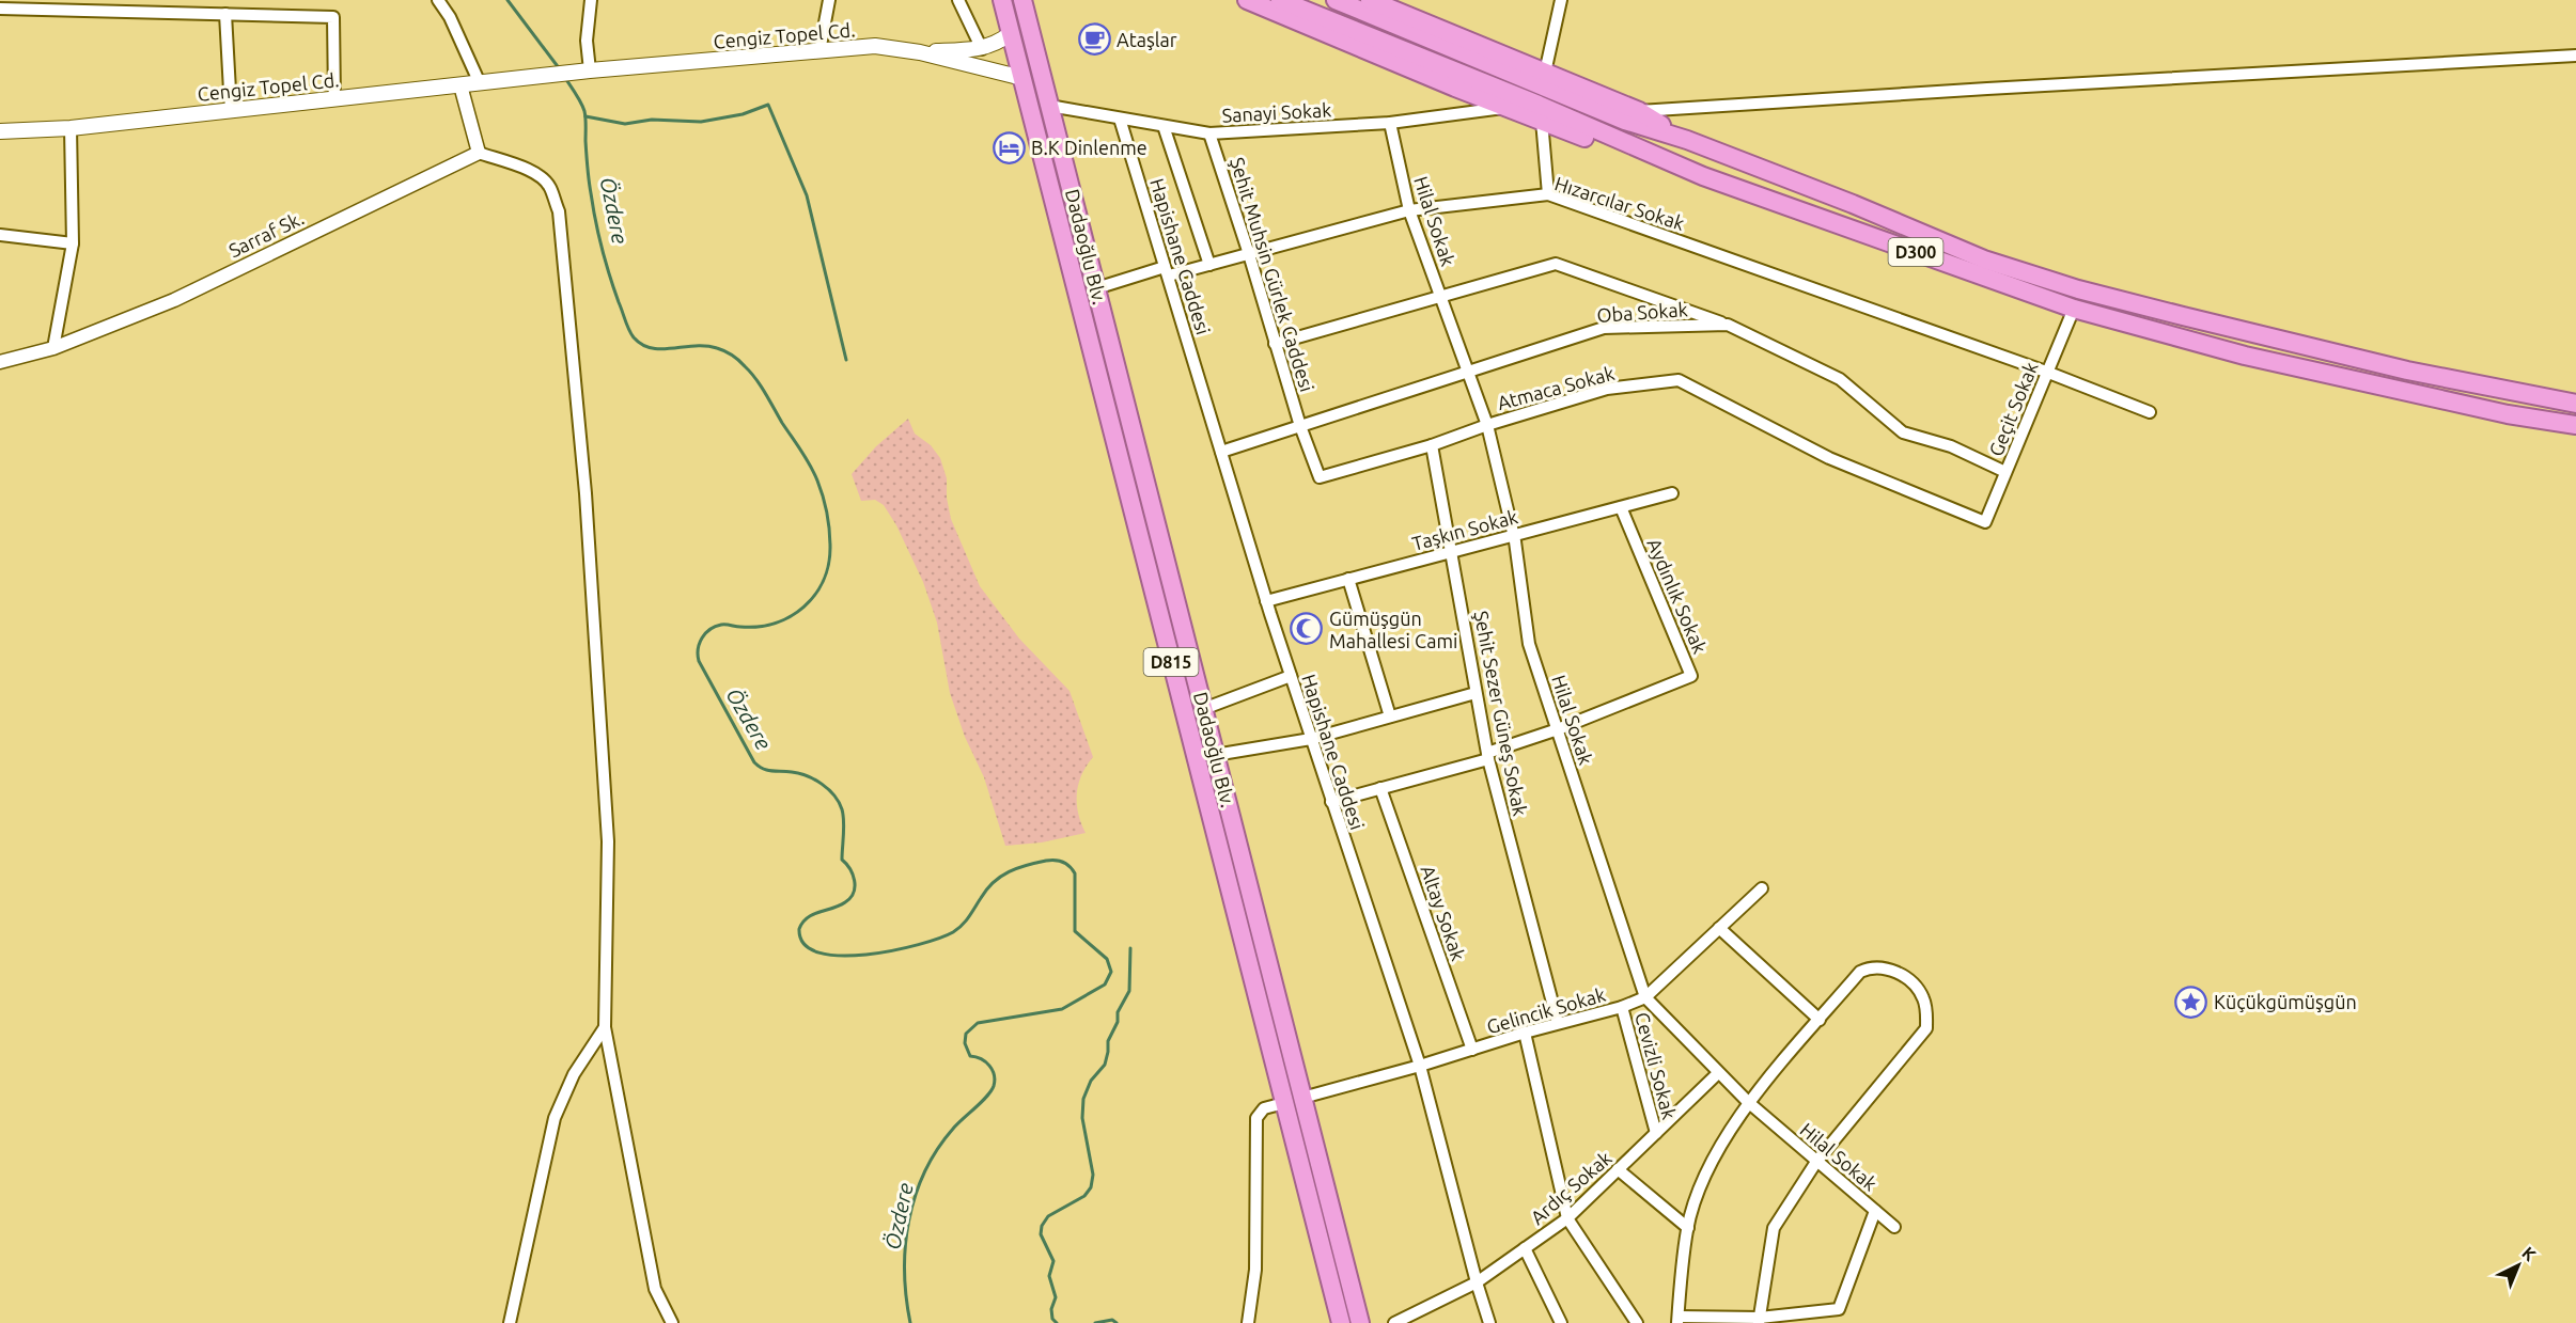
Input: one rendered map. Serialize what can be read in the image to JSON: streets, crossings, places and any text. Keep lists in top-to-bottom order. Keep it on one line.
{"streets":{"highway":["Dadaoğlu Blv.","D300","D815"],"main road":["Cengiz Topel Cd."],"street":["Sanayi Sokak","Hızarcılar Sokak","Hilal Sokak","Sarraf Sk.","Hapishane Caddesi","Şehit Muhsin Gürlek Caddesi","Oba Sokak","Atmaca Sokak","Geçit Sokak","Taşkın Sokak","Aydınlık Sokak","Şehit Sezer Güneş Sokak","Altay Sokak","Gelincik Sokak","Cevizli Sokak","Ardıç Sokak"]},"crossings":[["Sanayi Sokak","Hilal Sokak"],["Sanayi Sokak","Dadaoğlu Blv."],["Sanayi Sokak","Hapishane Caddesi"],["Sanayi Sokak","Şehit Muhsin Gürlek Caddesi"],["Hızarcılar Sokak","Hilal Sokak"],["Hızarcılar Sokak","Dadaoğlu Blv."],["Hızarcılar Sokak","Hapishane Caddesi"],["Hızarcılar Sokak","Şehit Muhsin Gürlek Caddesi"],["Hızarcılar Sokak","Geçit Sokak"],["Hilal Sokak","Oba Sokak"],["Hilal Sokak","Atmaca Sokak"],["Hilal Sokak","Taşkın Sokak"],["Hilal Sokak","Aydınlık Sokak"],["Hilal Sokak","Gelincik Sokak"],["Hilal Sokak","Ardıç Sokak"],["Dadaoğlu Blv.","Gelincik Sokak"],["D300","Geçit Sokak"],["Hapishane Caddesi","Oba Sokak"],["Hapishane Caddesi","Taşkın Sokak"],["Hapishane Caddesi","Aydınlık Sokak"],["Hapishane Caddesi","Gelincik Sokak"],["Hapishane Caddesi","Ardıç Sokak"],["Şehit Muhsin Gürlek Caddesi","Oba Sokak"],["Şehit Muhsin Gürlek Caddesi","Atmaca Sokak"],["Oba Sokak","Atmaca Sokak"],["Oba Sokak","Geçit Sokak"],["Atmaca Sokak","Geçit Sokak"],["Atmaca Sokak","Şehit Sezer Güneş Sokak"],["Taşkın Sokak","Aydınlık Sokak"],["Taşkın Sokak","Şehit Sezer Güneş Sokak"],["Aydınlık Sokak","Şehit Sezer Güneş Sokak"],["Aydınlık Sokak","Altay Sokak"],["Şehit Sezer Güneş Sokak","Gelincik Sokak"],["Altay Sokak","Gelincik Sokak"],["Gelincik Sokak","Cevizli Sokak"],["Cevizli Sokak","Ardıç Sokak"]],"water":["Özdere"],"places":{"cafe":["Ataşlar"],"hotel":["B.K Dinlenme"],"mosque":["Gümüşgün Mahallesi Cami"],"place":["Küçükgümüşgün"]},"north":"top right"}
